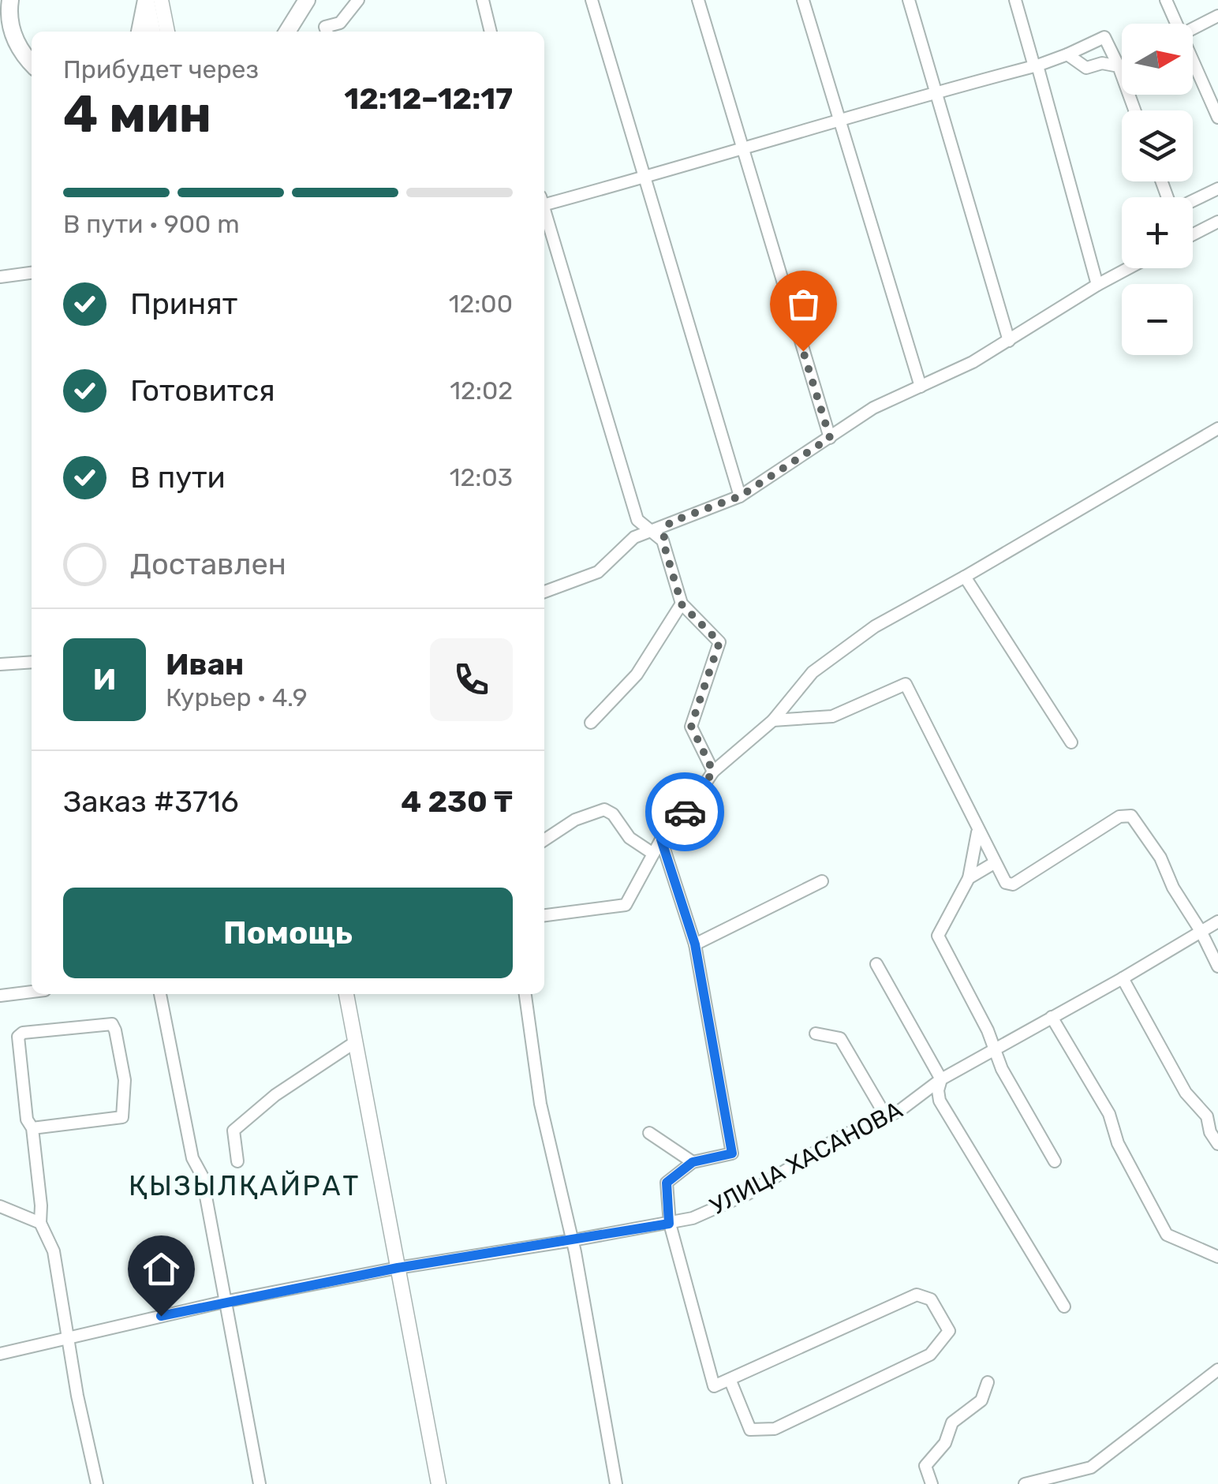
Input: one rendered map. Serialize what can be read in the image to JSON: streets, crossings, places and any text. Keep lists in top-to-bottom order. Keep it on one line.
{"streets":{"street":["УЛИЦА ХАСАНОВА"]},"districts":["ҚЫЗЫЛҚАЙРАТ"],"north":"right","page":{"map_buttons":["+","−"],"heading":["4 мин","Прибудет через","12:12–12:17"],"panel":["Иван","Курьер · 4.9","Заказ #3716","4 230 ₸"],"bar":"В пути · 900 m","list":[["Принят","12:00"],["Готовится","12:02"],["В пути","12:03"],"Доставлен"],"round":"И","buttons":"Помощь"}}
